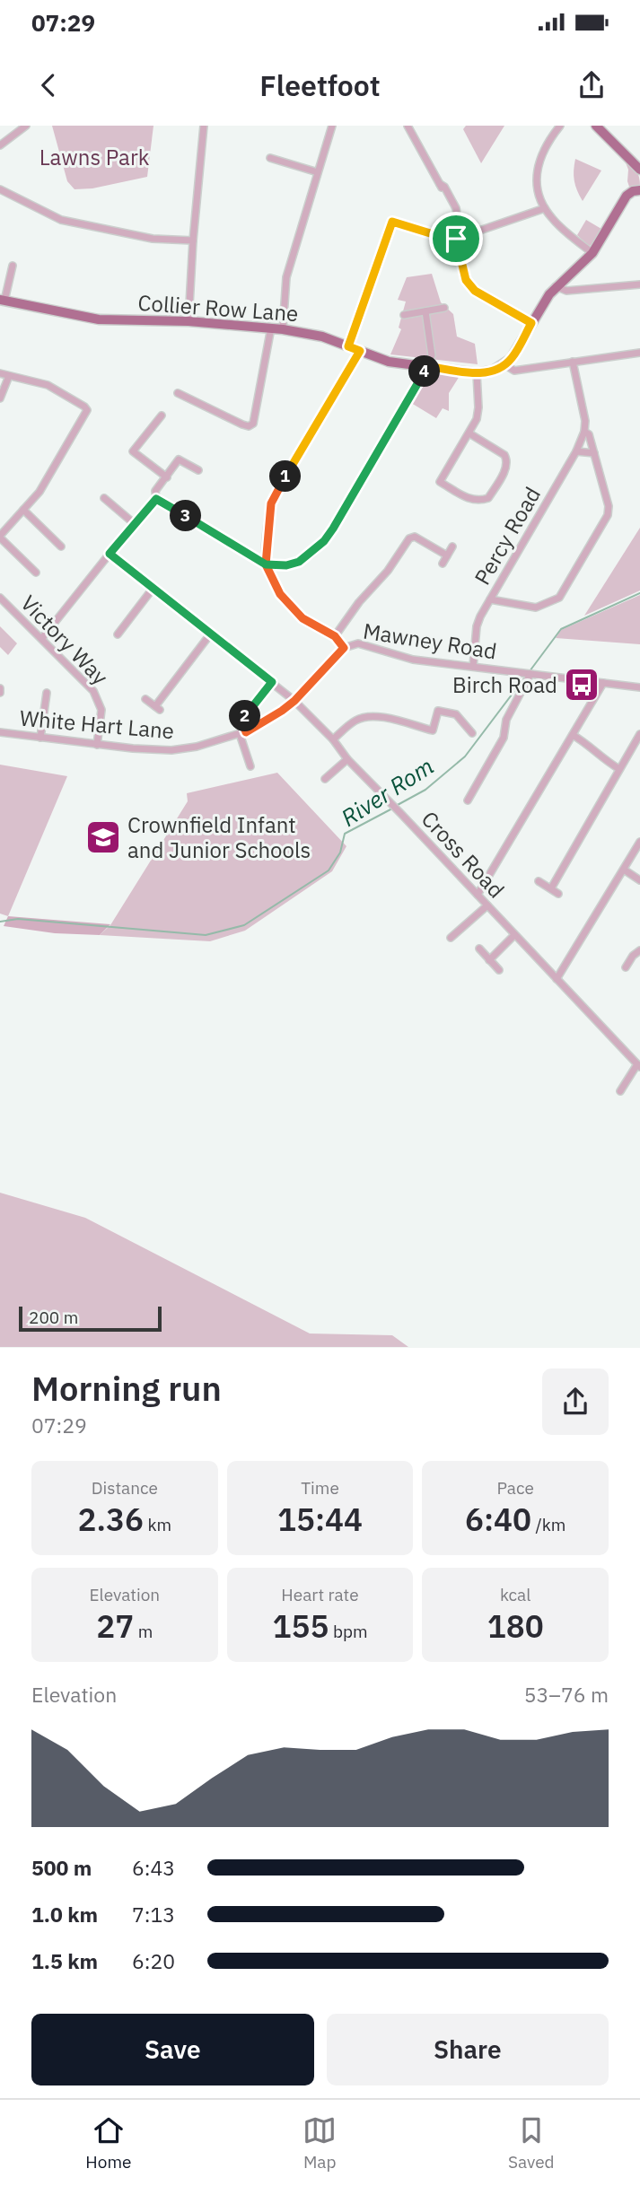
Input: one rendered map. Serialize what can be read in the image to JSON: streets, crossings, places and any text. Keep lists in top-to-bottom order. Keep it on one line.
{"streets":{"main road":["Collier Row Lane"],"street":["Percy Road","Victory Way","Mawney Road","White Hart Lane","Cross Road"]},"crossings":[["Collier Row Lane","Mawney Road"],["Percy Road","Mawney Road"],["Victory Way","White Hart Lane"],["Mawney Road","White Hart Lane"],["White Hart Lane","Cross Road"]],"water":["River Rom"],"parks":["Lawns Park"],"places":{"bus stop":["Birch Road"],"school or university":["Crownfield Infant and Junior Schools"]},"scale_bar":"200 m","page":{"status":"07:29","header":"Fleetfoot","pins":["4","1","3","2"],"scale":"200 m","heading":["Morning run","07:29"],"stats":[["Distance","2.36 km"],["Time","15:44"],["Pace","6:40 /km"],["Elevation","27 m"],["Heart rate","155 bpm"],["kcal","180"]],"chart":["Elevation","53–76 m"],"list":[{"name":"500 m","note":"6:43"},{"name":"1.0 km","note":"7:13"},{"name":"1.5 km","note":"6:20"}],"buttons":["Save","Share"],"tabs":["Home","Map","Saved"]}}
